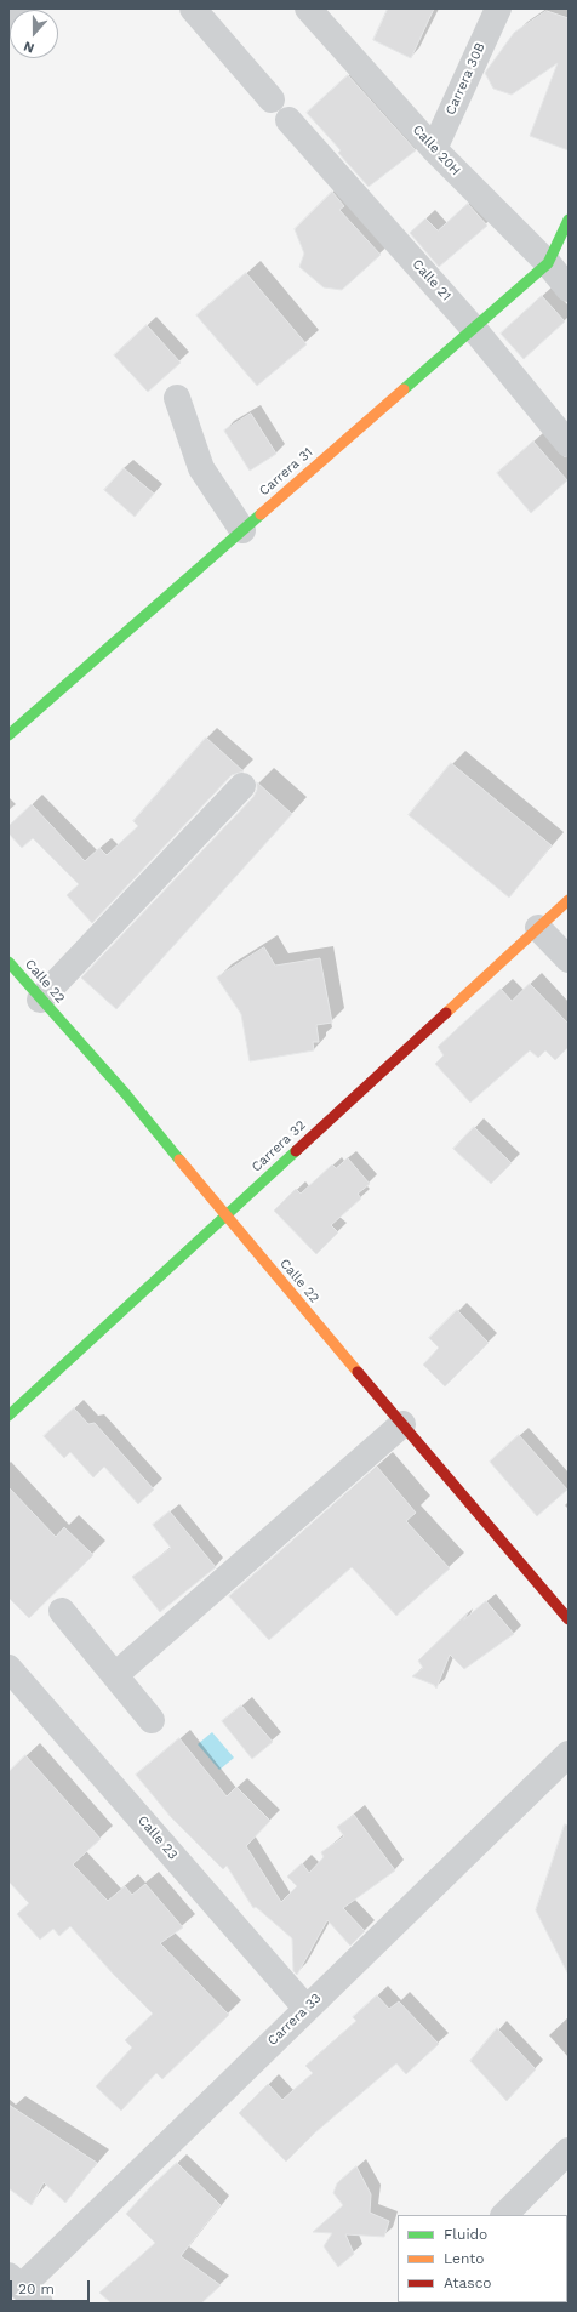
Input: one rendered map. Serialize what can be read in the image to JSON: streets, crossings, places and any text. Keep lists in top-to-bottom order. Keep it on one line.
{"streets":{"street":["Carrera 30B","Calle 20H","Calle 21","Carrera 31","Calle 22","Carrera 32","Calle 23","Carrera 33"]},"crossings":[["Carrera 30B","Calle 20H"],["Calle 20H","Carrera 31"],["Calle 21","Carrera 31"],["Calle 22","Carrera 32"],["Calle 23","Carrera 33"]],"legend":["Fluido","Lento","Atasco"],"scale_bar":"20 m","north":"bottom"}
